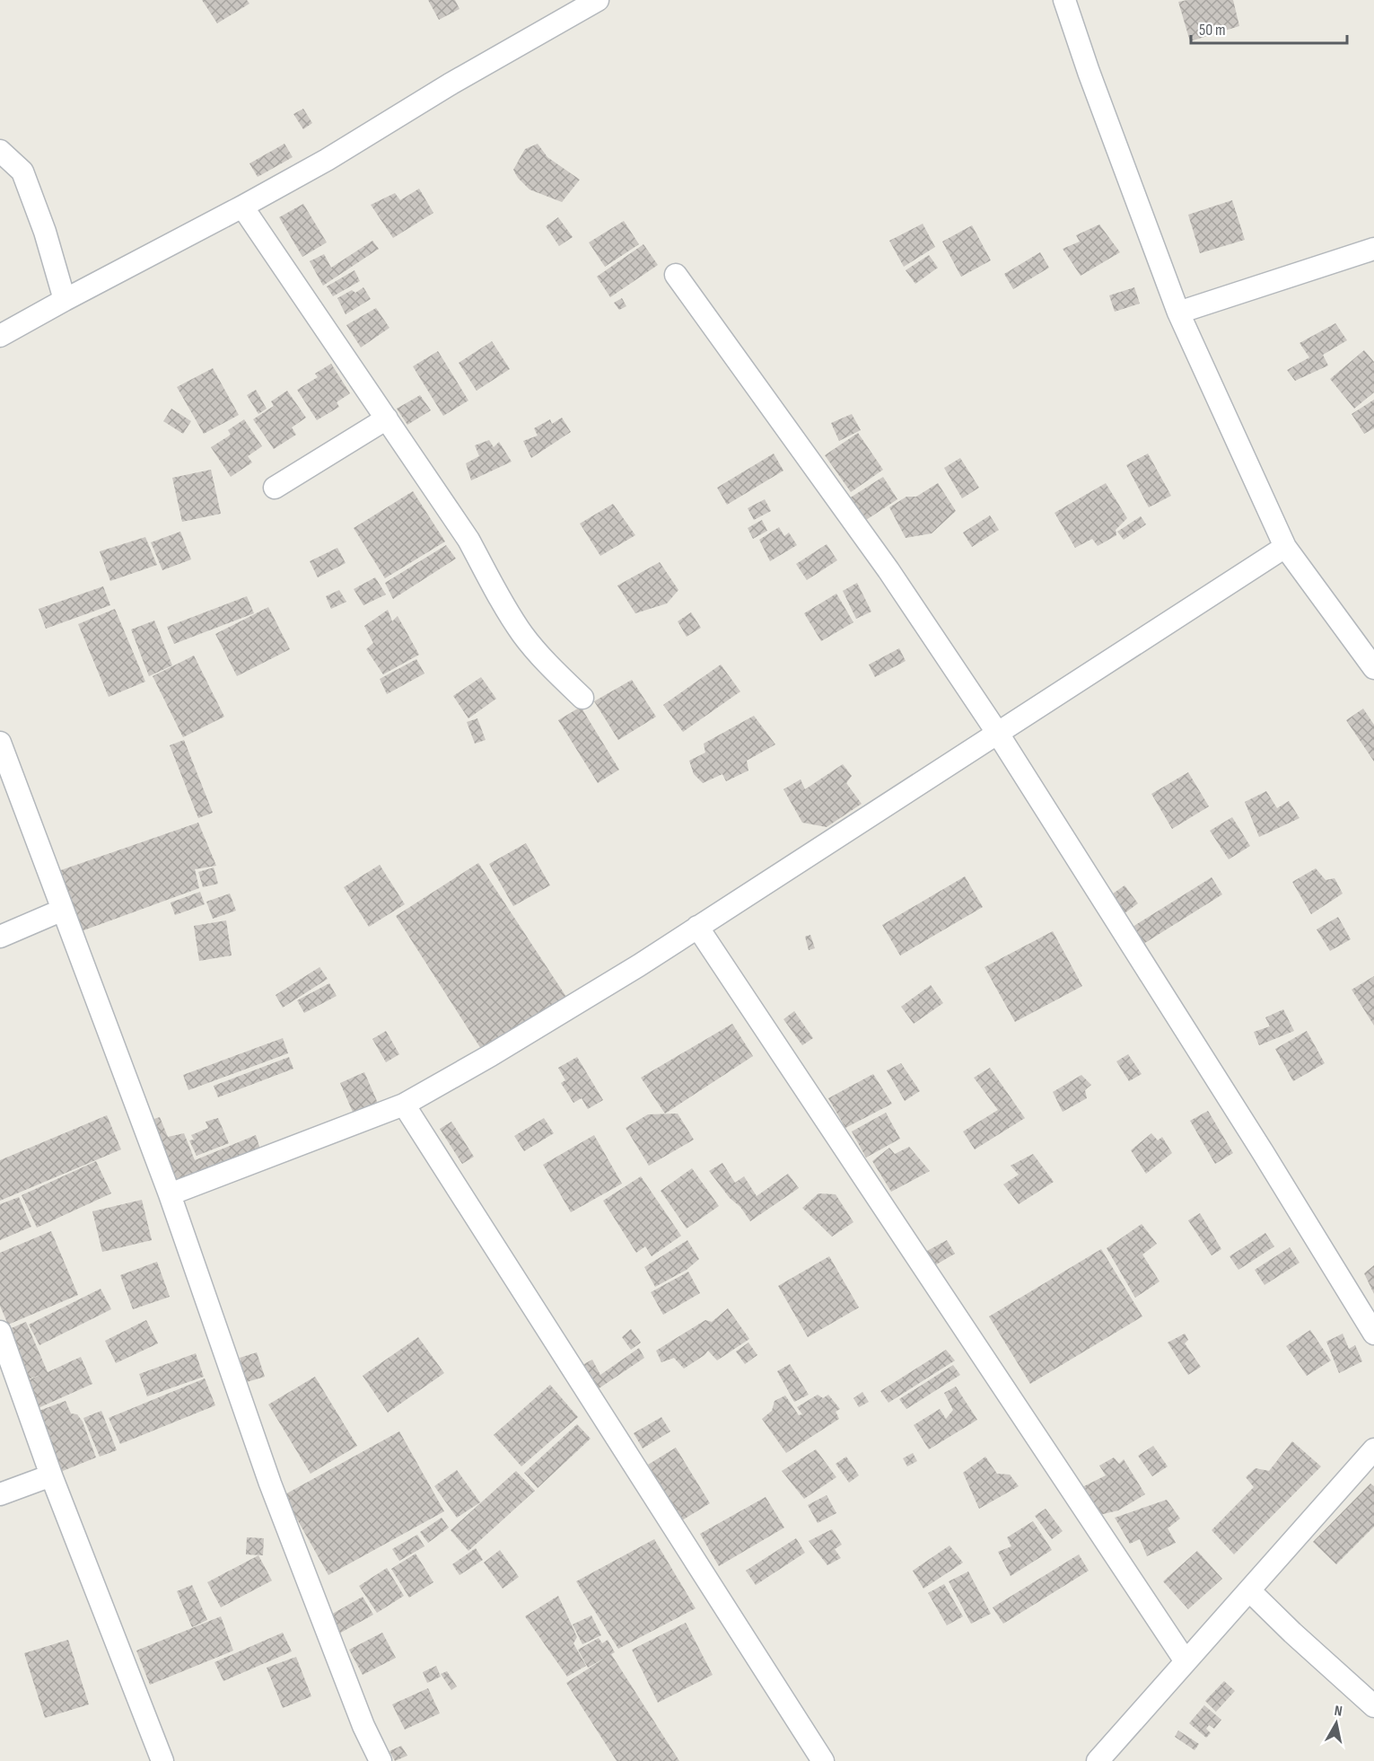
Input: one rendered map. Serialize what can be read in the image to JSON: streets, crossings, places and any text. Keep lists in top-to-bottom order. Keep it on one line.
{"scale_bar":"50 m","north":"top"}
